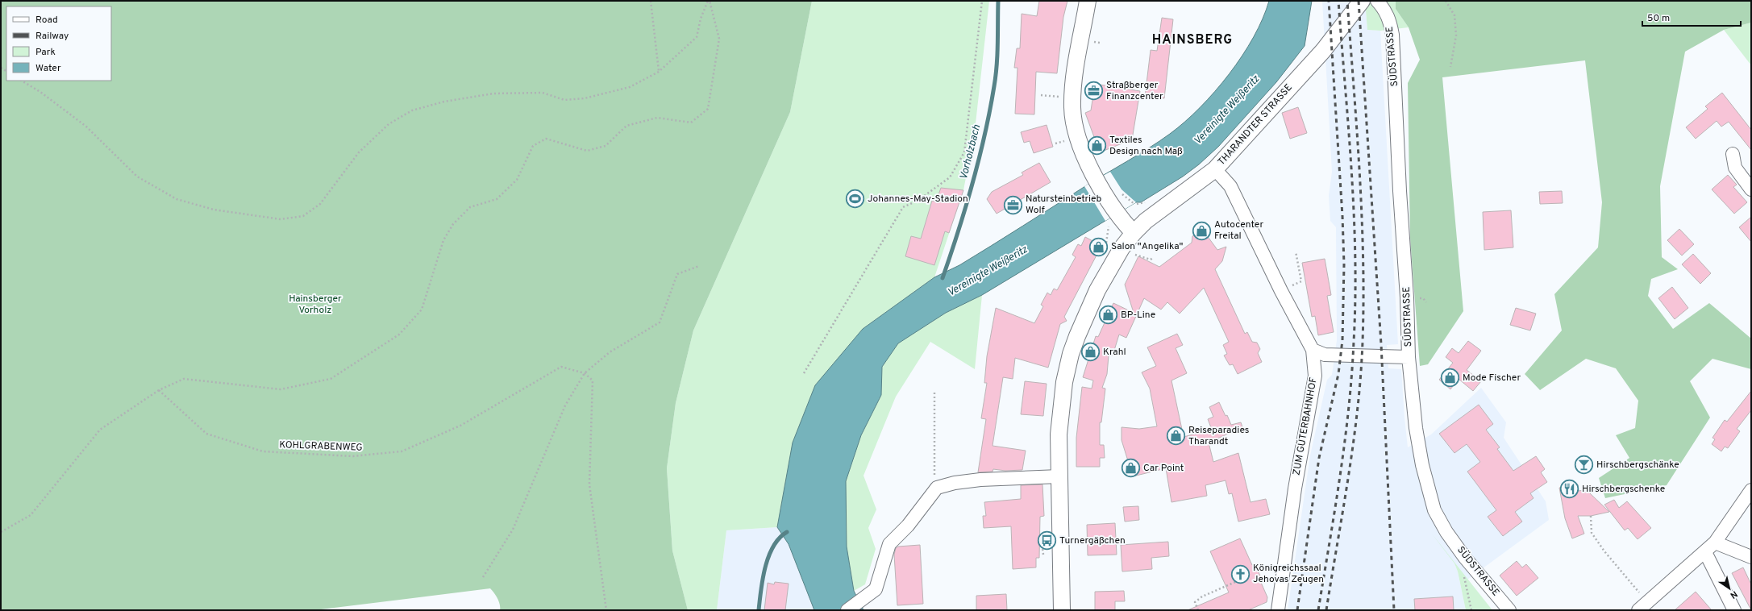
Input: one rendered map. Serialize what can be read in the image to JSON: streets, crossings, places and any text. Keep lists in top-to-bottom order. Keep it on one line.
{"streets":{"main road":["THARANDTER STRASSE"],"street":["SÜDSTRASSE","ZUM GÜTERBAHNHOF"],"path":["KOHLGRABENWEG"]},"crossings":[["THARANDTER STRASSE","ZUM GÜTERBAHNHOF"]],"districts":["HAINSBERG"],"water":["Vereinigte Weißeritz","Vorholzbach"],"parks":["Hainsberger Vorholz"],"places":{"office":["Straßberger Finanzcenter","Natursteinbetrieb Wolf"],"shop":["Textiles Design nach Maß","Autocenter Freital","Salon \"Angelika\"","BP-Line","Krahl","Mode Fischer","Reiseparadies Tharandt","Car Point"],"sports":["Johannes-May-Stadion"],"bar":["Hirschbergschänke"],"restaurant":["Hirschbergschenke"],"bus stop":["Turnergäßchen"],"church":["Königreichssaal Jehovas Zeugen"]},"legend":["Road","Railway","Park","Water"],"scale_bar":"50 m","north":"bottom right"}
